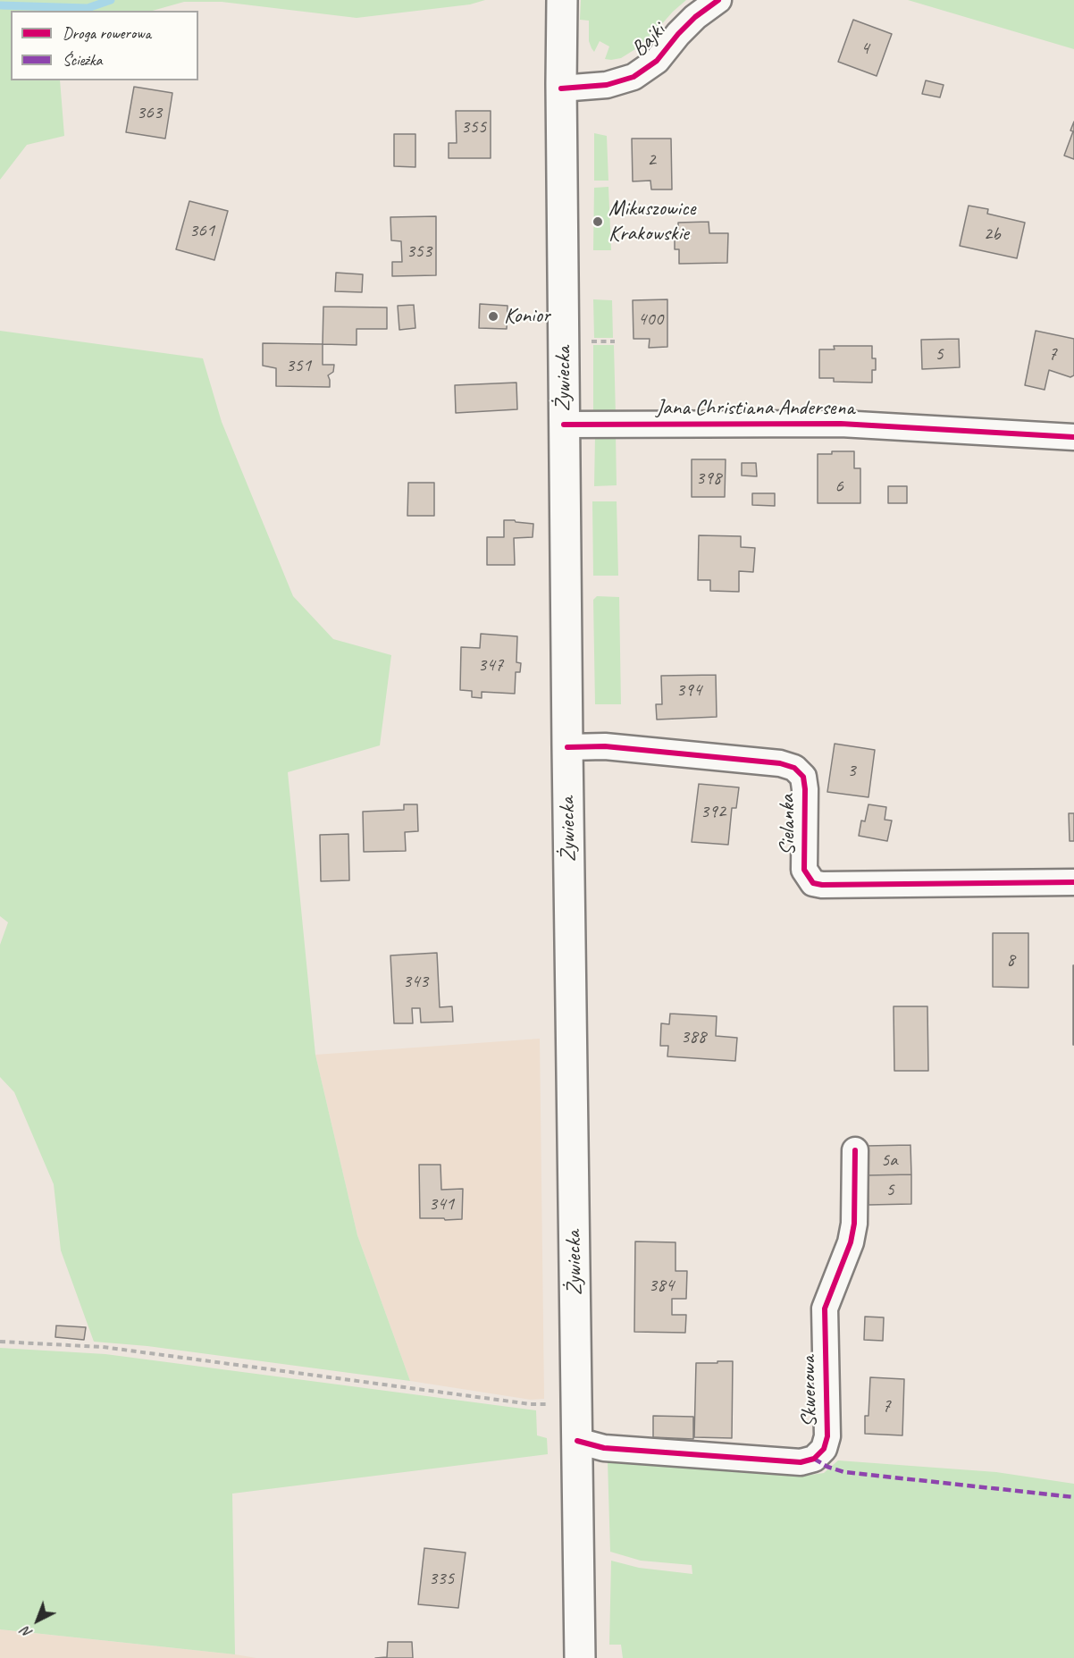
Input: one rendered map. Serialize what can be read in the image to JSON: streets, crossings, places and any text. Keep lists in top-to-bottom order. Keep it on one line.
{"streets":{"main road":["Żywiecka"],"street":["Bajki","Jana Christiana Andersena","Sielanka","Skwerowa"]},"crossings":[["Bajki","Żywiecka"],["Żywiecka","Jana Christiana Andersena"],["Żywiecka","Sielanka"],["Żywiecka","Skwerowa"]],"places":["Mikuszowice Krakowskie","Konior"],"house_numbers":["4","363","355","2","361","2b","353","400","5","7","351","398","6","347","394","3","392","8","343","388","5a","5","341","384","7","335"],"legend":["Droga rowerowa","Ścieżka"],"north":"bottom left"}
